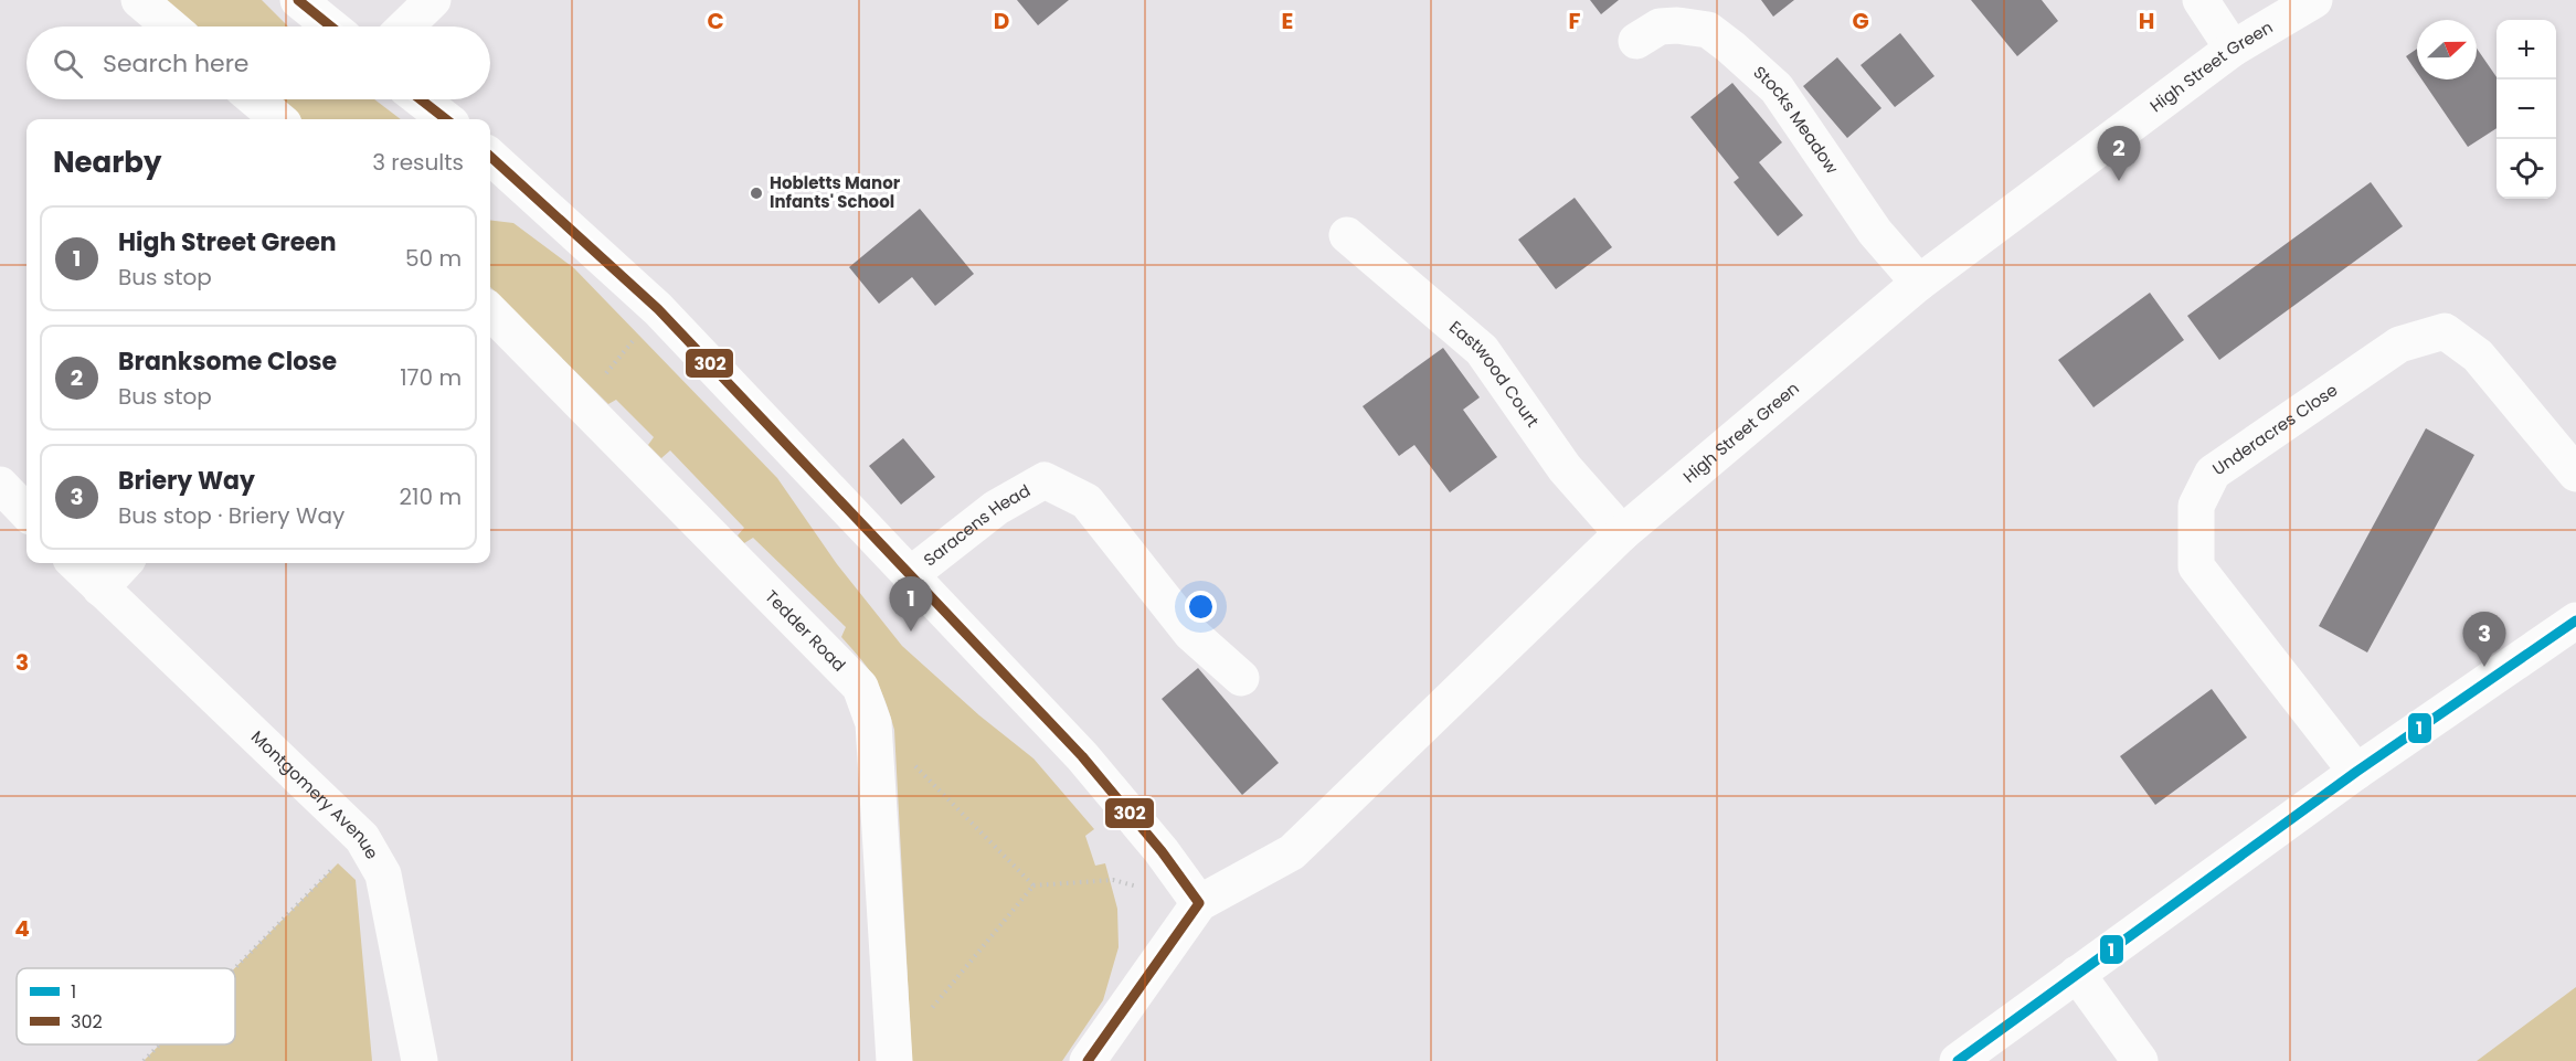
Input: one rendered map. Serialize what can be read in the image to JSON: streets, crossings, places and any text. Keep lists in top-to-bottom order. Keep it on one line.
{"streets":{"street":["High Street Green","Stocks Meadow","Eastwood Court","Underacres Close","Saracens Head","Tedder Road","Montgomery Avenue"]},"crossings":[["High Street Green","Stocks Meadow"],["High Street Green","Eastwood Court"]],"places":["Hobletts Manor Infants' School"],"lines":["transit line 302","transit line 1"],"legend":["1","302"],"north":"right","page":{"map_buttons":["+","−"],"search":"Search here","heading":["Nearby","3 results"],"pins":["2","1","3"],"list":[{"mark":"1","name":"High Street Green","note":"Bus stop","value":"50 m"},{"mark":"2","name":"Branksome Close","note":"Bus stop","value":"170 m"},{"mark":"3","name":"Briery Way","note":"Bus stop · Briery Way","value":"210 m"}]},"grid":{"columns":["C","D","E","F","G","H"],"rows":["3","4"]}}
